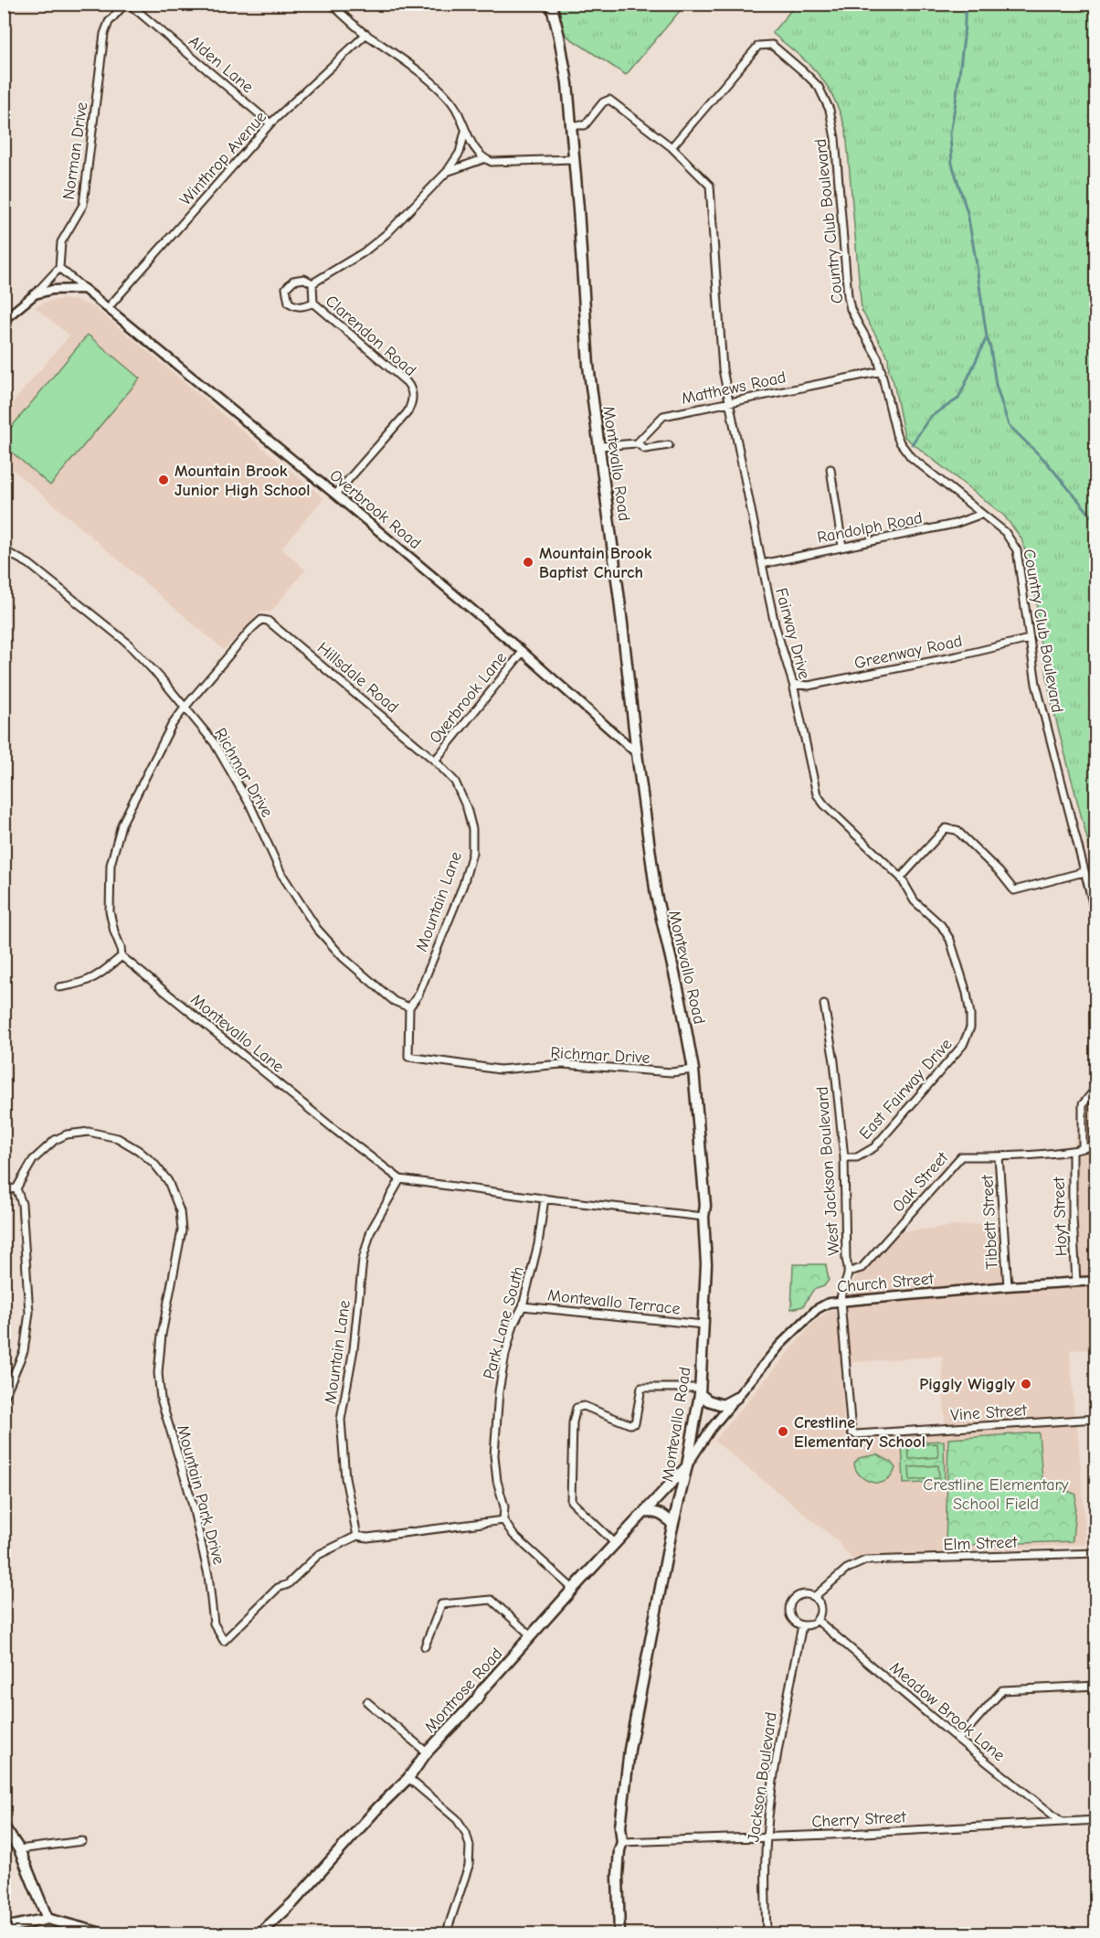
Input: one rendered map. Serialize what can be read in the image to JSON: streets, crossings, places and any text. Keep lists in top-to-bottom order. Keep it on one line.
{"streets":{"main road":["Montevallo Road","Montrose Road"],"street":["Alden Lane","Norman Drive","Winthrop Avenue","Country Club Boulevard","Clarendon Road","Matthews Road","Overbrook Road","Randolph Road","Fairway Drive","Greenway Road","Hillsdale Road","Overbrook Lane","Richmar Drive","Mountain Lane","Montevallo Lane","East Fairway Drive","West Jackson Boulevard","Oak Street","Hoyt Street","Tibbett Street","Church Street","Montevallo Terrace","Park Lane South","Vine Street","Mountain Park Drive","Elm Street","Meadow Brook Lane","Jackson Boulevard","Cherry Street"]},"crossings":[["Alden Lane","Winthrop Avenue"],["Winthrop Avenue","Overbrook Road"],["Country Club Boulevard","Matthews Road"],["Country Club Boulevard","Randolph Road"],["Country Club Boulevard","Fairway Drive"],["Country Club Boulevard","Greenway Road"],["Clarendon Road","Overbrook Road"],["Matthews Road","Fairway Drive"],["Montevallo Road","Overbrook Road"],["Montevallo Road","Richmar Drive"],["Montevallo Road","Montevallo Lane"],["Montevallo Road","Church Street"],["Montevallo Road","Montevallo Terrace"],["Montevallo Road","Montrose Road"],["Montevallo Road","Cherry Street"],["Overbrook Road","Overbrook Lane"],["Randolph Road","Fairway Drive"],["Fairway Drive","Greenway Road"],["Fairway Drive","East Fairway Drive"],["Hillsdale Road","Overbrook Lane"],["Hillsdale Road","Richmar Drive"],["Hillsdale Road","Mountain Lane"],["Overbrook Lane","Mountain Lane"],["Richmar Drive","Mountain Lane"],["Mountain Lane","Montevallo Lane"],["Mountain Lane","Mountain Park Drive"],["Montevallo Lane","Park Lane South"],["East Fairway Drive","West Jackson Boulevard"],["West Jackson Boulevard","Oak Street"],["West Jackson Boulevard","Church Street"],["West Jackson Boulevard","Vine Street"],["Oak Street","Hoyt Street"],["Oak Street","Tibbett Street"],["Hoyt Street","Church Street"],["Tibbett Street","Church Street"],["Church Street","Montrose Road"],["Montevallo Terrace","Park Lane South"],["Park Lane South","Mountain Park Drive"],["Elm Street","Meadow Brook Lane"],["Elm Street","Jackson Boulevard"],["Meadow Brook Lane","Jackson Boulevard"],["Meadow Brook Lane","Cherry Street"],["Jackson Boulevard","Cherry Street"]],"parks":["Crestline Elementary School Field"],"places":["Mountain Brook Junior High School","Mountain Brook Baptist Church","Piggly Wiggly","Crestline Elementary School"]}
